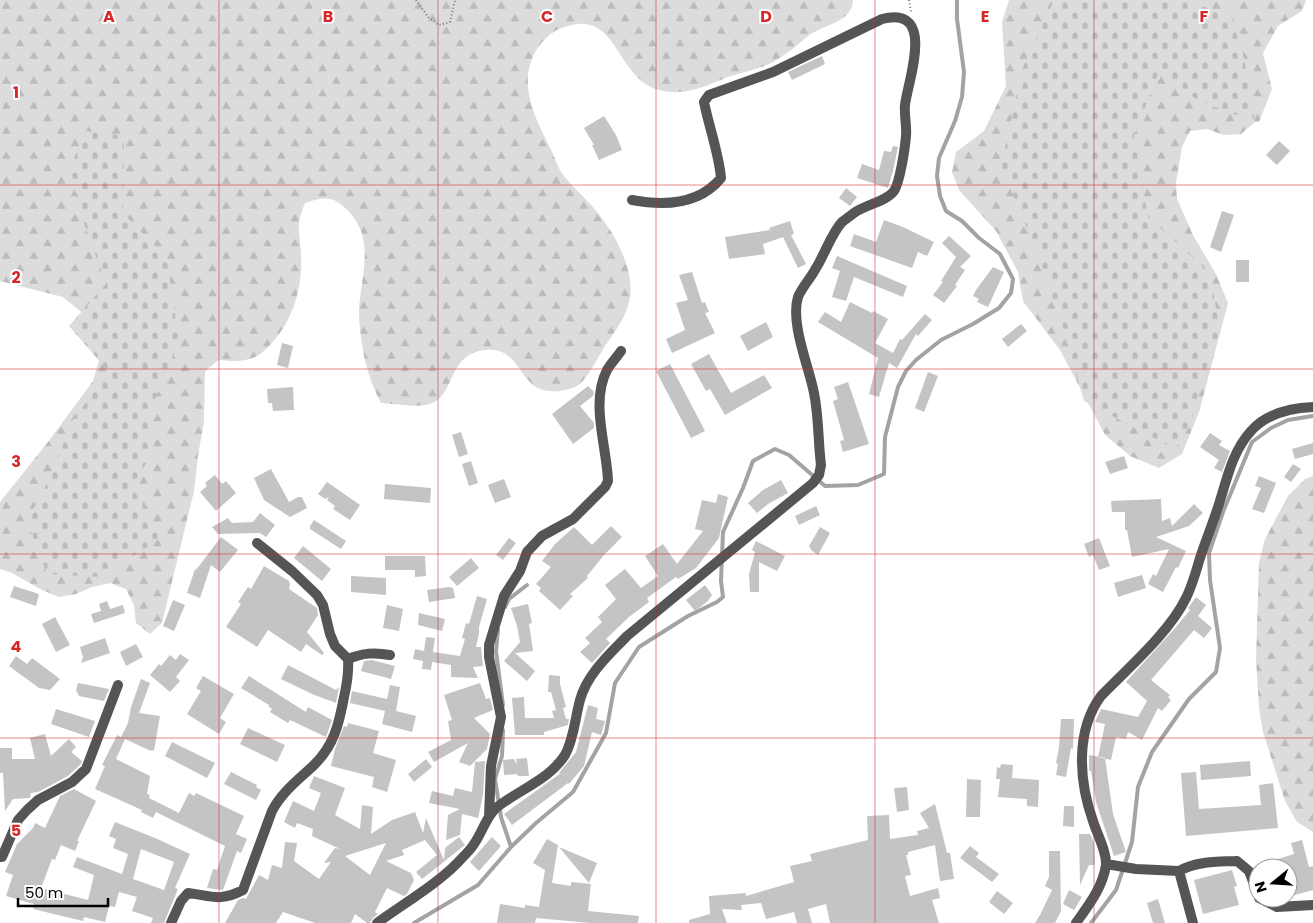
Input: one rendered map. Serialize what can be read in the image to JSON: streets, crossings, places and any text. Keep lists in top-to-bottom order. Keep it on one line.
{"scale_bar":"50 m","north":"left","grid":{"columns":["A","B","C","D","E","F"],"rows":["1","2","3","4","5"]}}
